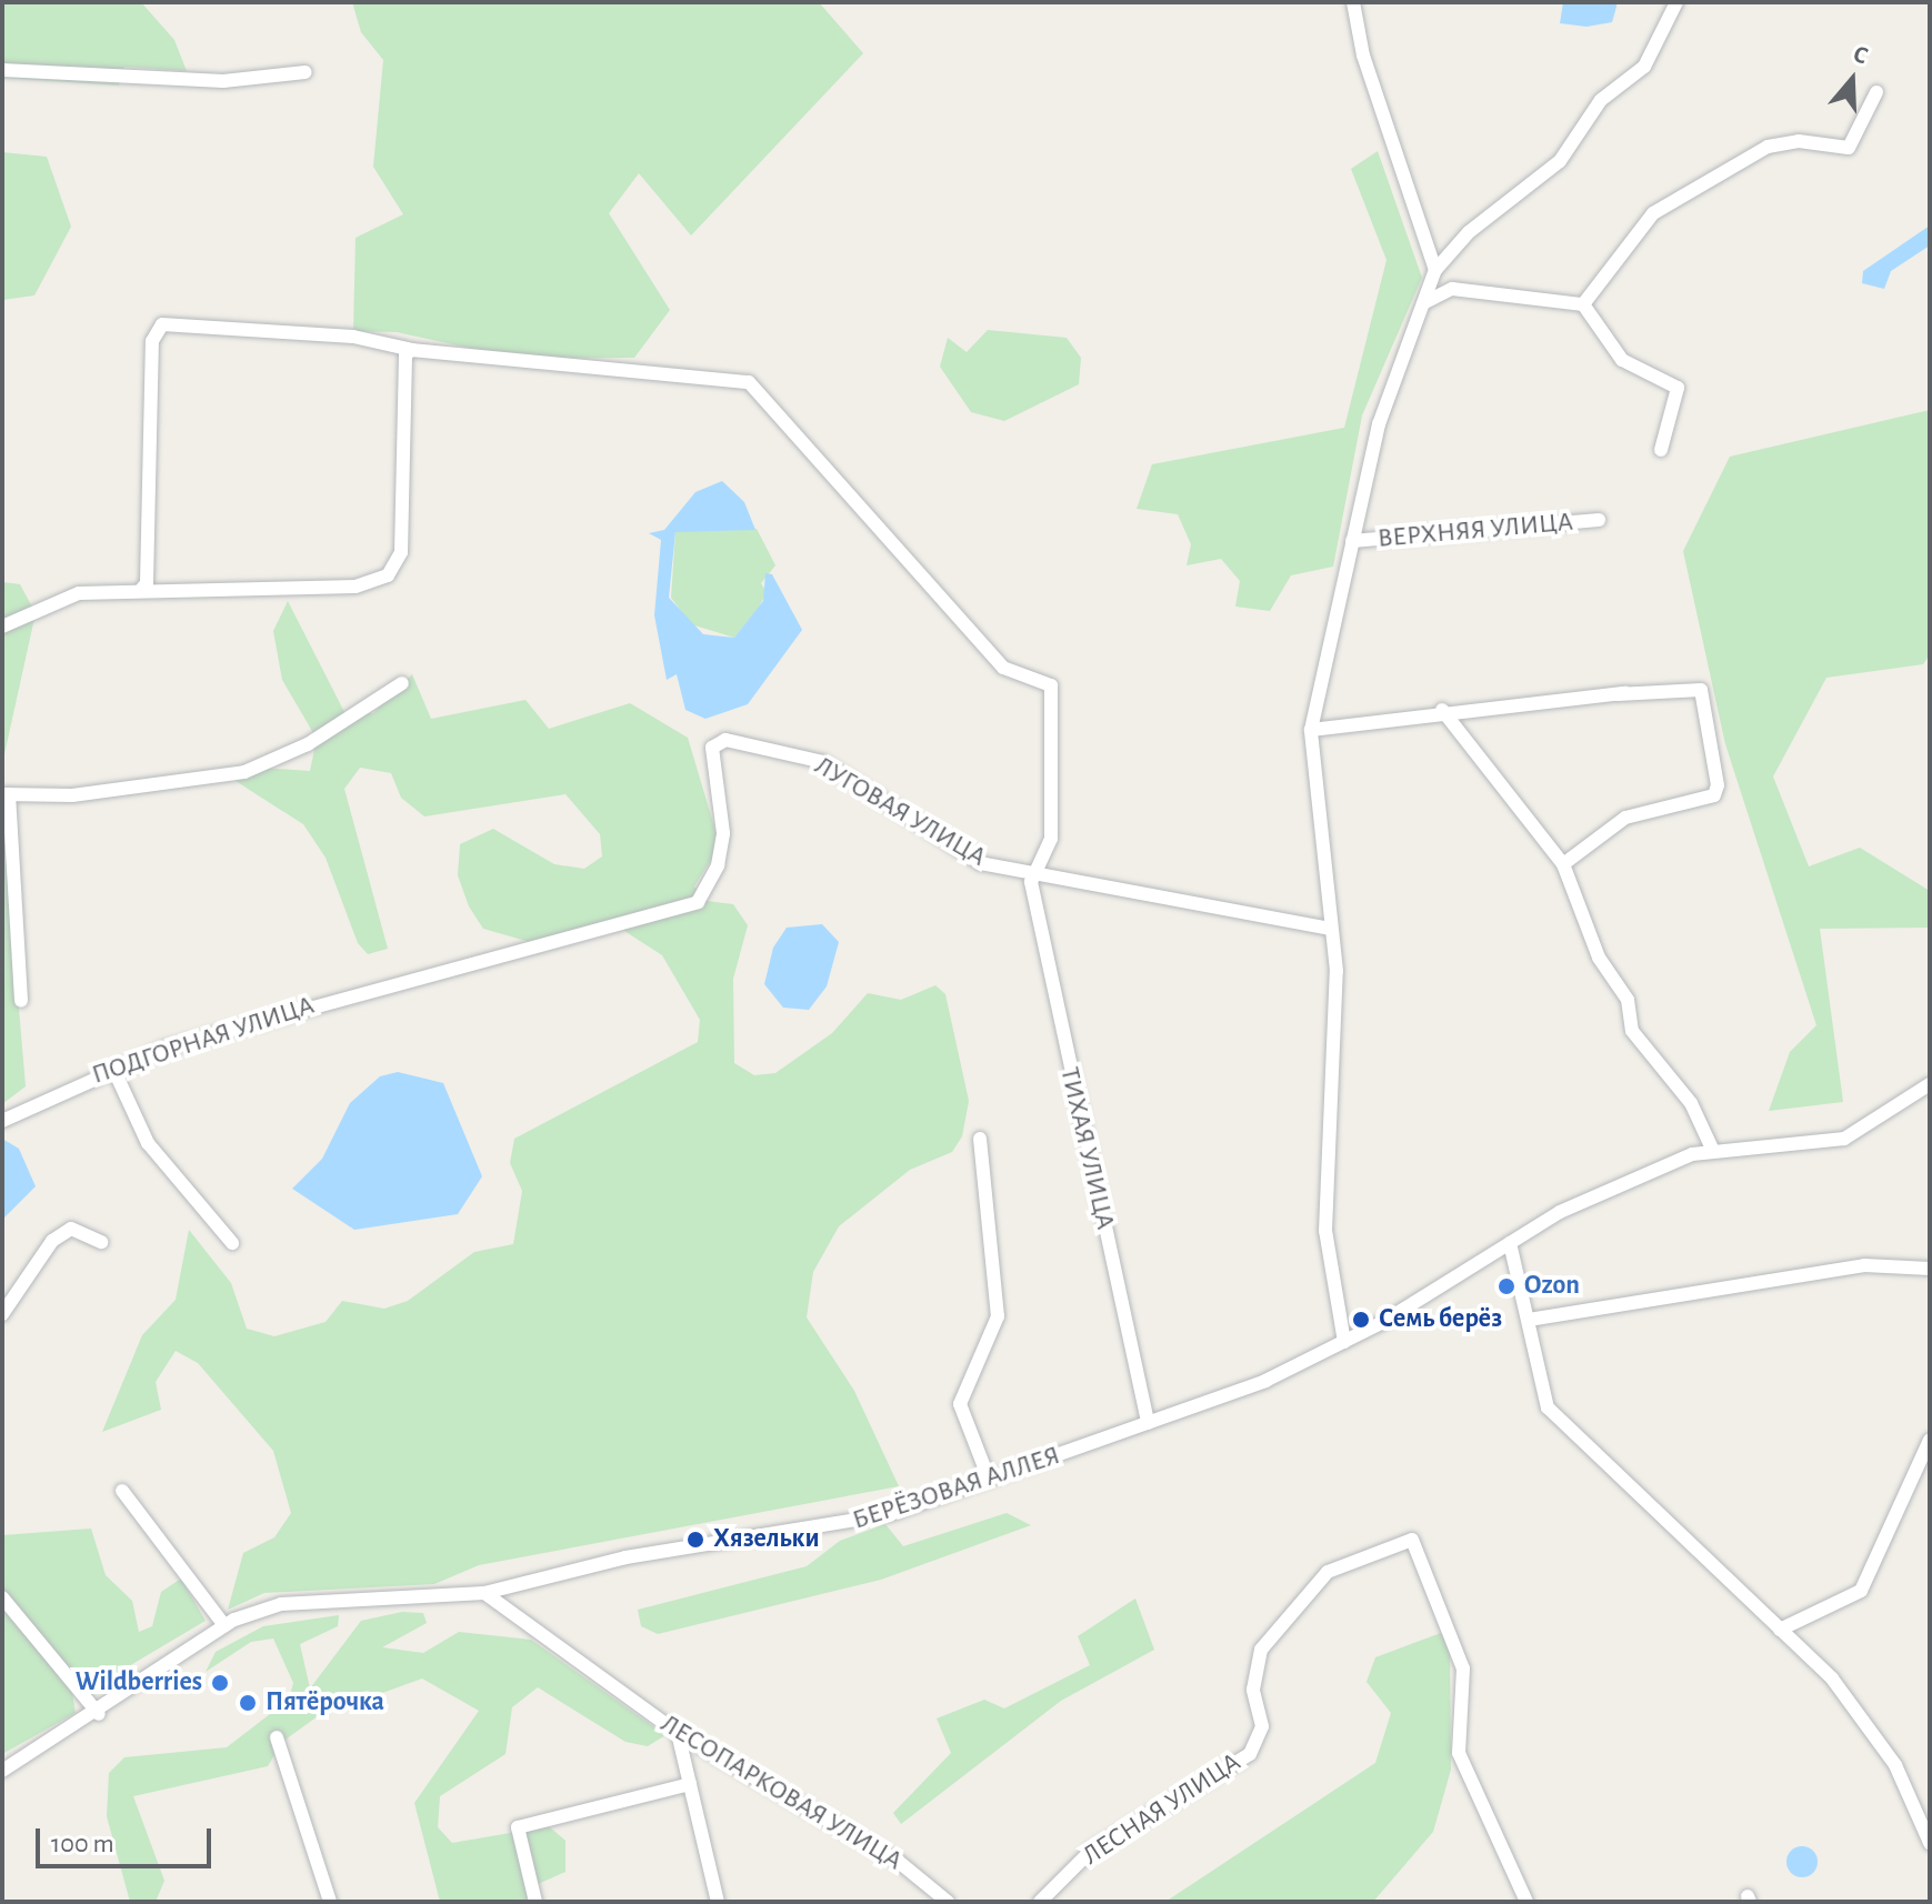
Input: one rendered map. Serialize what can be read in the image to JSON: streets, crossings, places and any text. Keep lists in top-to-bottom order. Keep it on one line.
{"streets":{"street":["ВЕРХНЯЯ УЛИЦА","ЛУГОВАЯ УЛИЦА","ПОДГОРНАЯ УЛИЦА","ТИХАЯ УЛИЦА","БЕРЁЗОВАЯ АЛЛЕЯ","ЛЕСОПАРКОВАЯ УЛИЦА","ЛЕСНАЯ УЛИЦА"]},"crossings":[["ЛУГОВАЯ УЛИЦА","ПОДГОРНАЯ УЛИЦА"],["ЛУГОВАЯ УЛИЦА","ТИХАЯ УЛИЦА"],["ТИХАЯ УЛИЦА","БЕРЁЗОВАЯ АЛЛЕЯ"],["БЕРЁЗОВАЯ АЛЛЕЯ","ЛЕСОПАРКОВАЯ УЛИЦА"]],"places":["Ozon","Семь берёз","Хязельки","Wildberries","Пятёрочка"],"scale_bar":"100 m","north":"top"}
